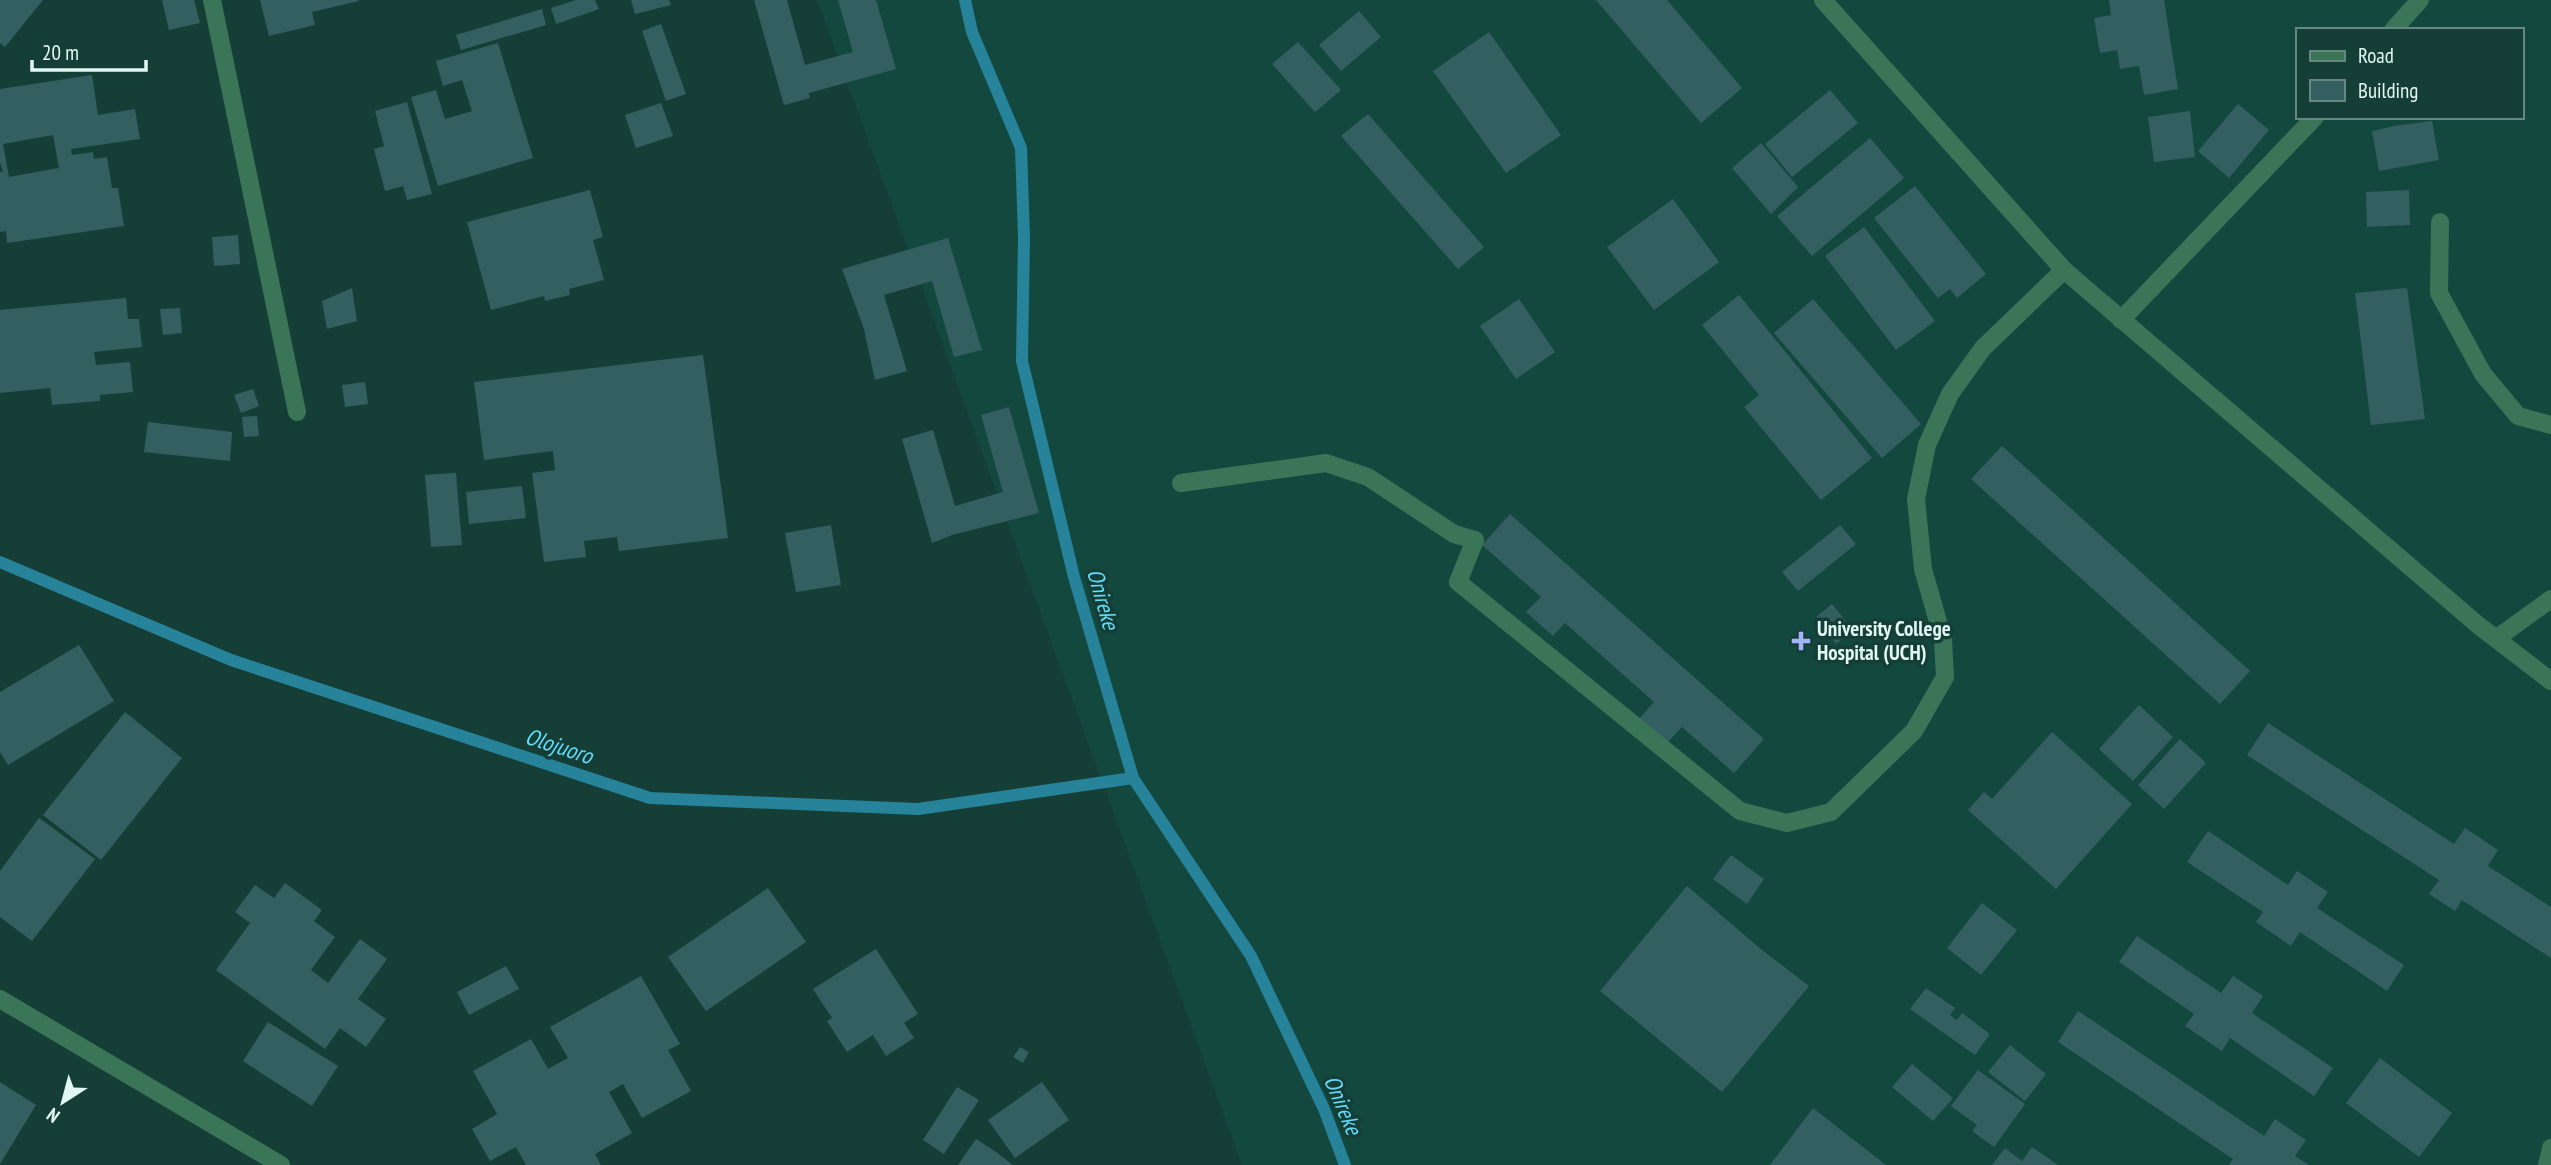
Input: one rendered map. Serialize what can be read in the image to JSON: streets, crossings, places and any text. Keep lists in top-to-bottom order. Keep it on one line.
{"water":["Onireke","Olojuoro"],"places":{"health":["University College Hospital (UCH)"]},"legend":["Road","Building"],"scale_bar":"20 m","north":"bottom left"}
